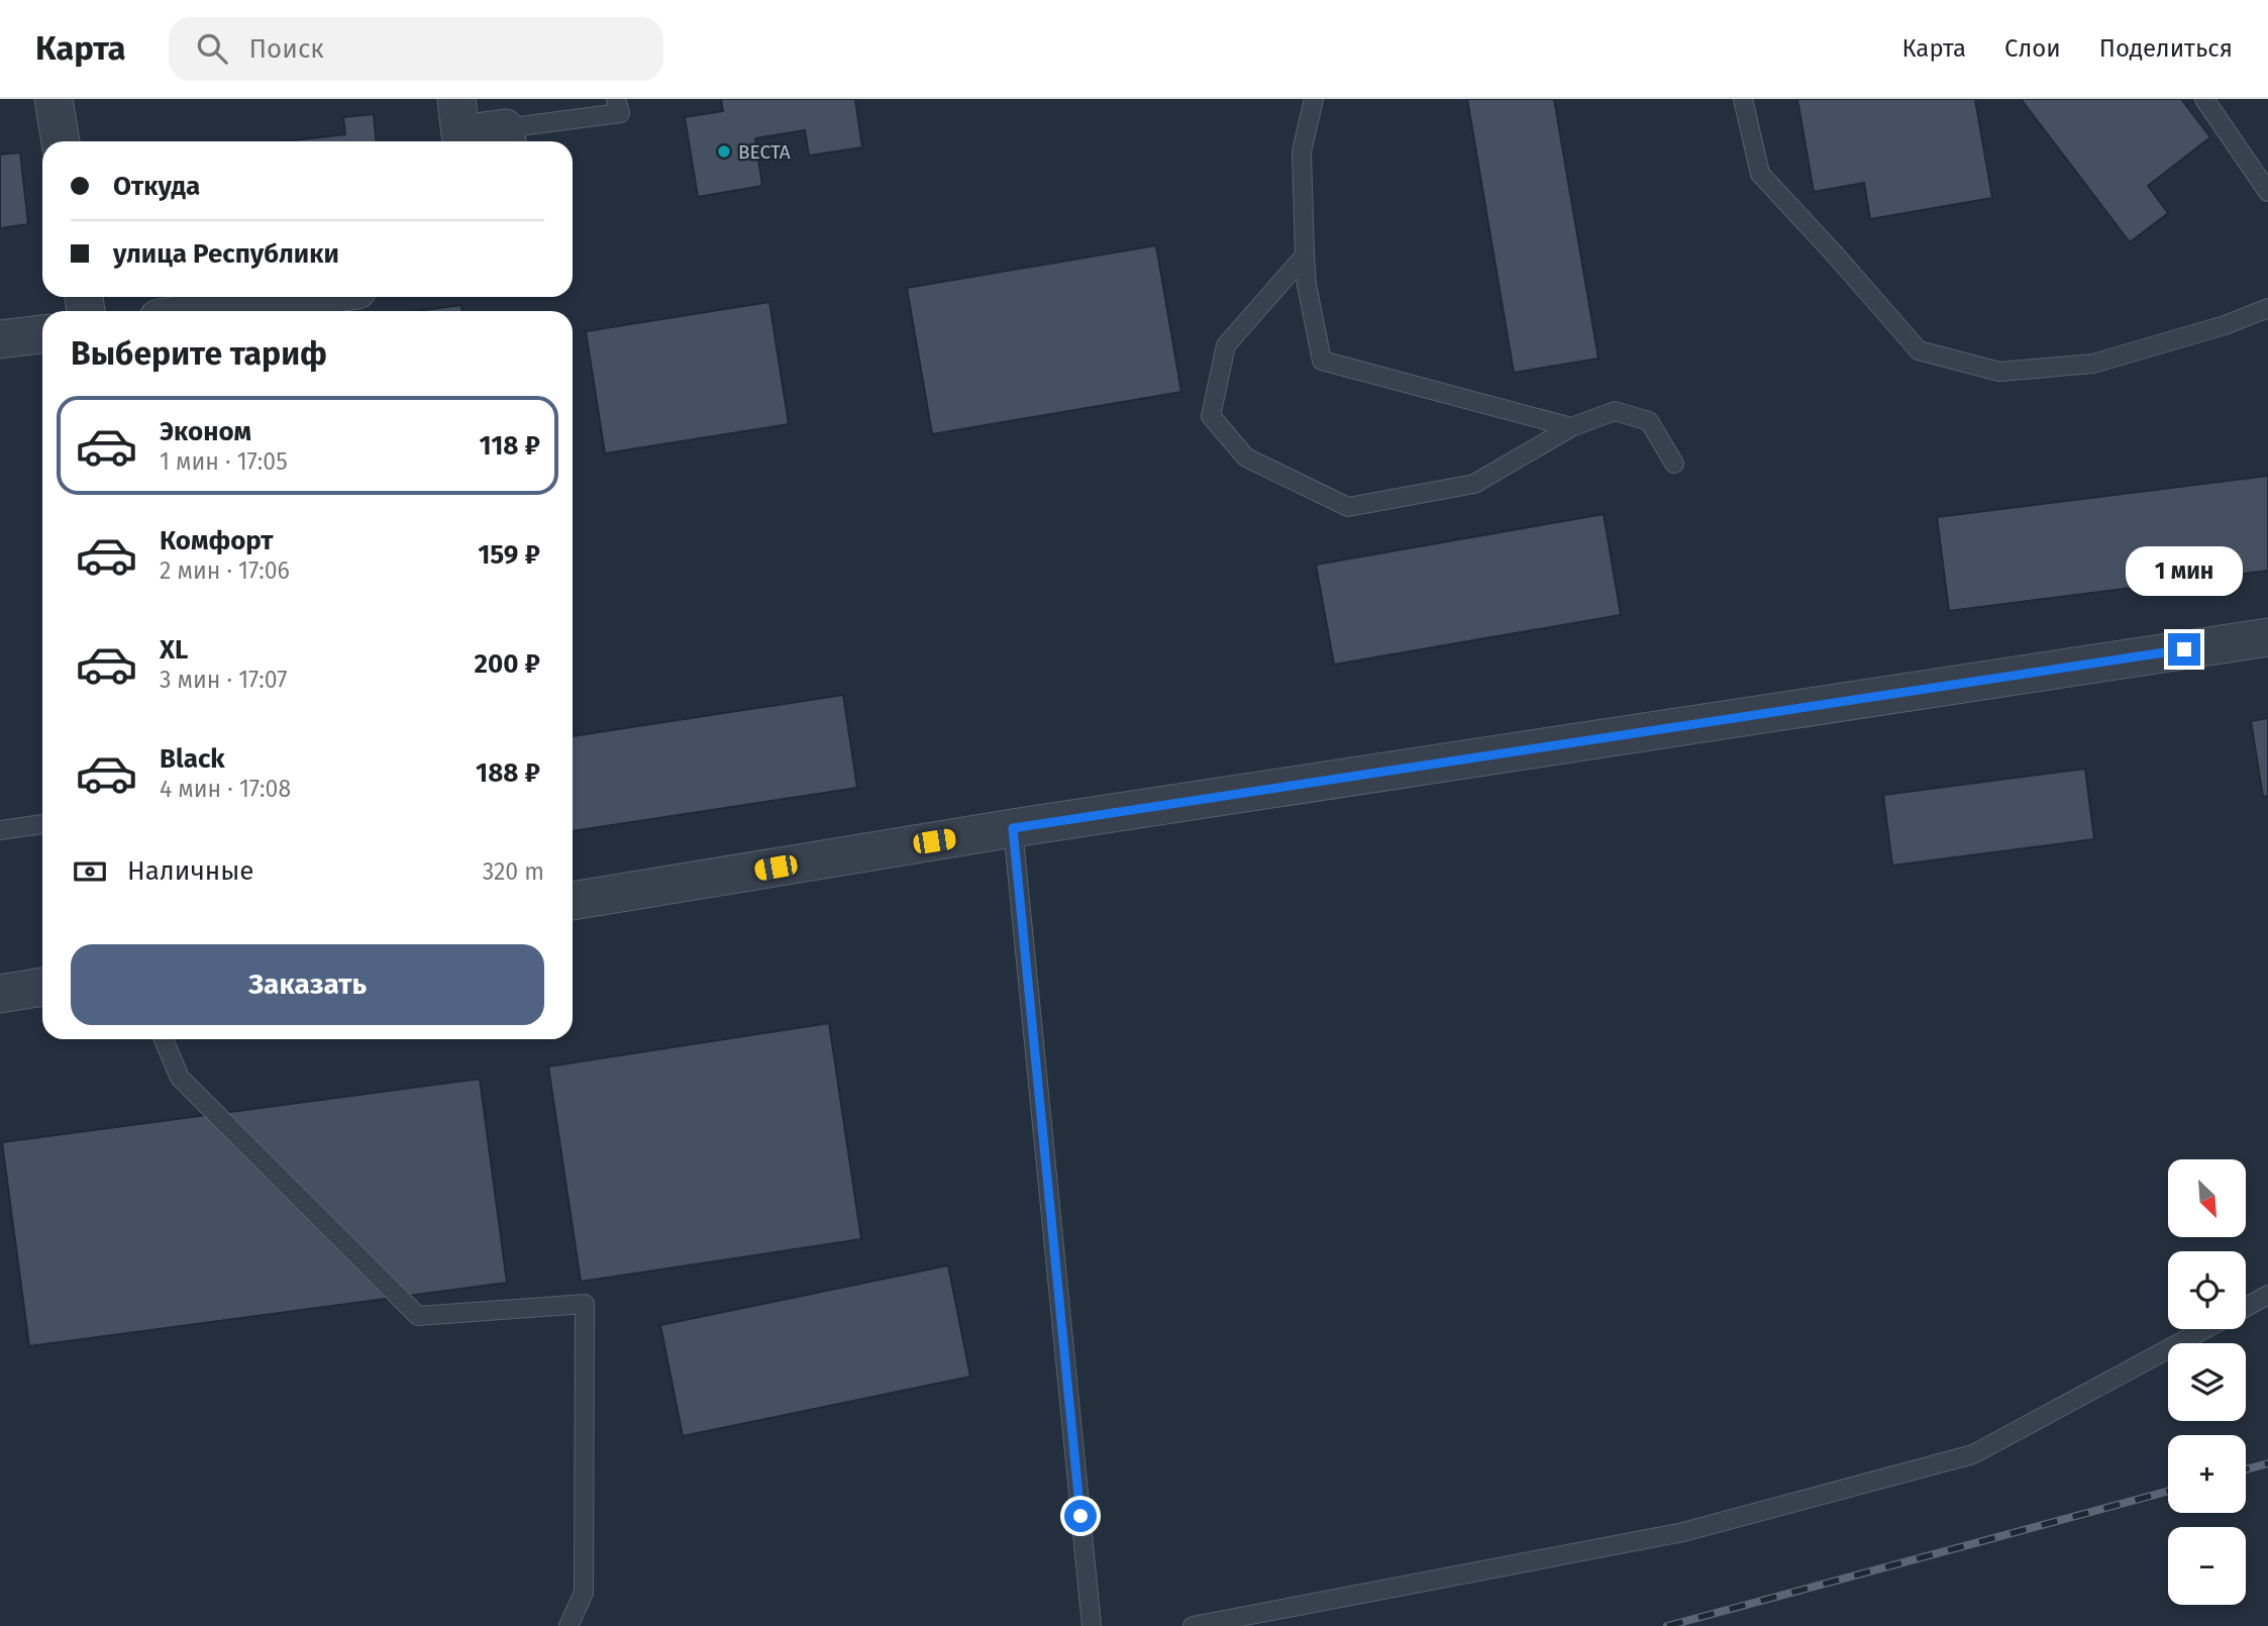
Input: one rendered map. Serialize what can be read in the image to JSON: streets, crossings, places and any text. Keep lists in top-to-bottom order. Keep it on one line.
{"places":["ВЕСТА"],"north":"bottom right","page":{"header":"Карта","search":"Поиск","nav":["Карта","Слои","Поделиться"],"banner":["Откуда","улица Республики"],"heading":"Выберите тариф","list":[{"name":"Эконом","note":"1 мин · 17:05","value":"118 ₽"},{"name":"Комфорт","note":"2 мин · 17:06","value":"159 ₽"},{"name":"XL","note":"3 мин · 17:07","value":"200 ₽"},{"name":"Black","note":"4 мин · 17:08","value":"188 ₽"}],"bubble":"1 мин","pay":["Наличные","320 m"],"buttons":"Заказать","map_buttons":["+","−"]}}
